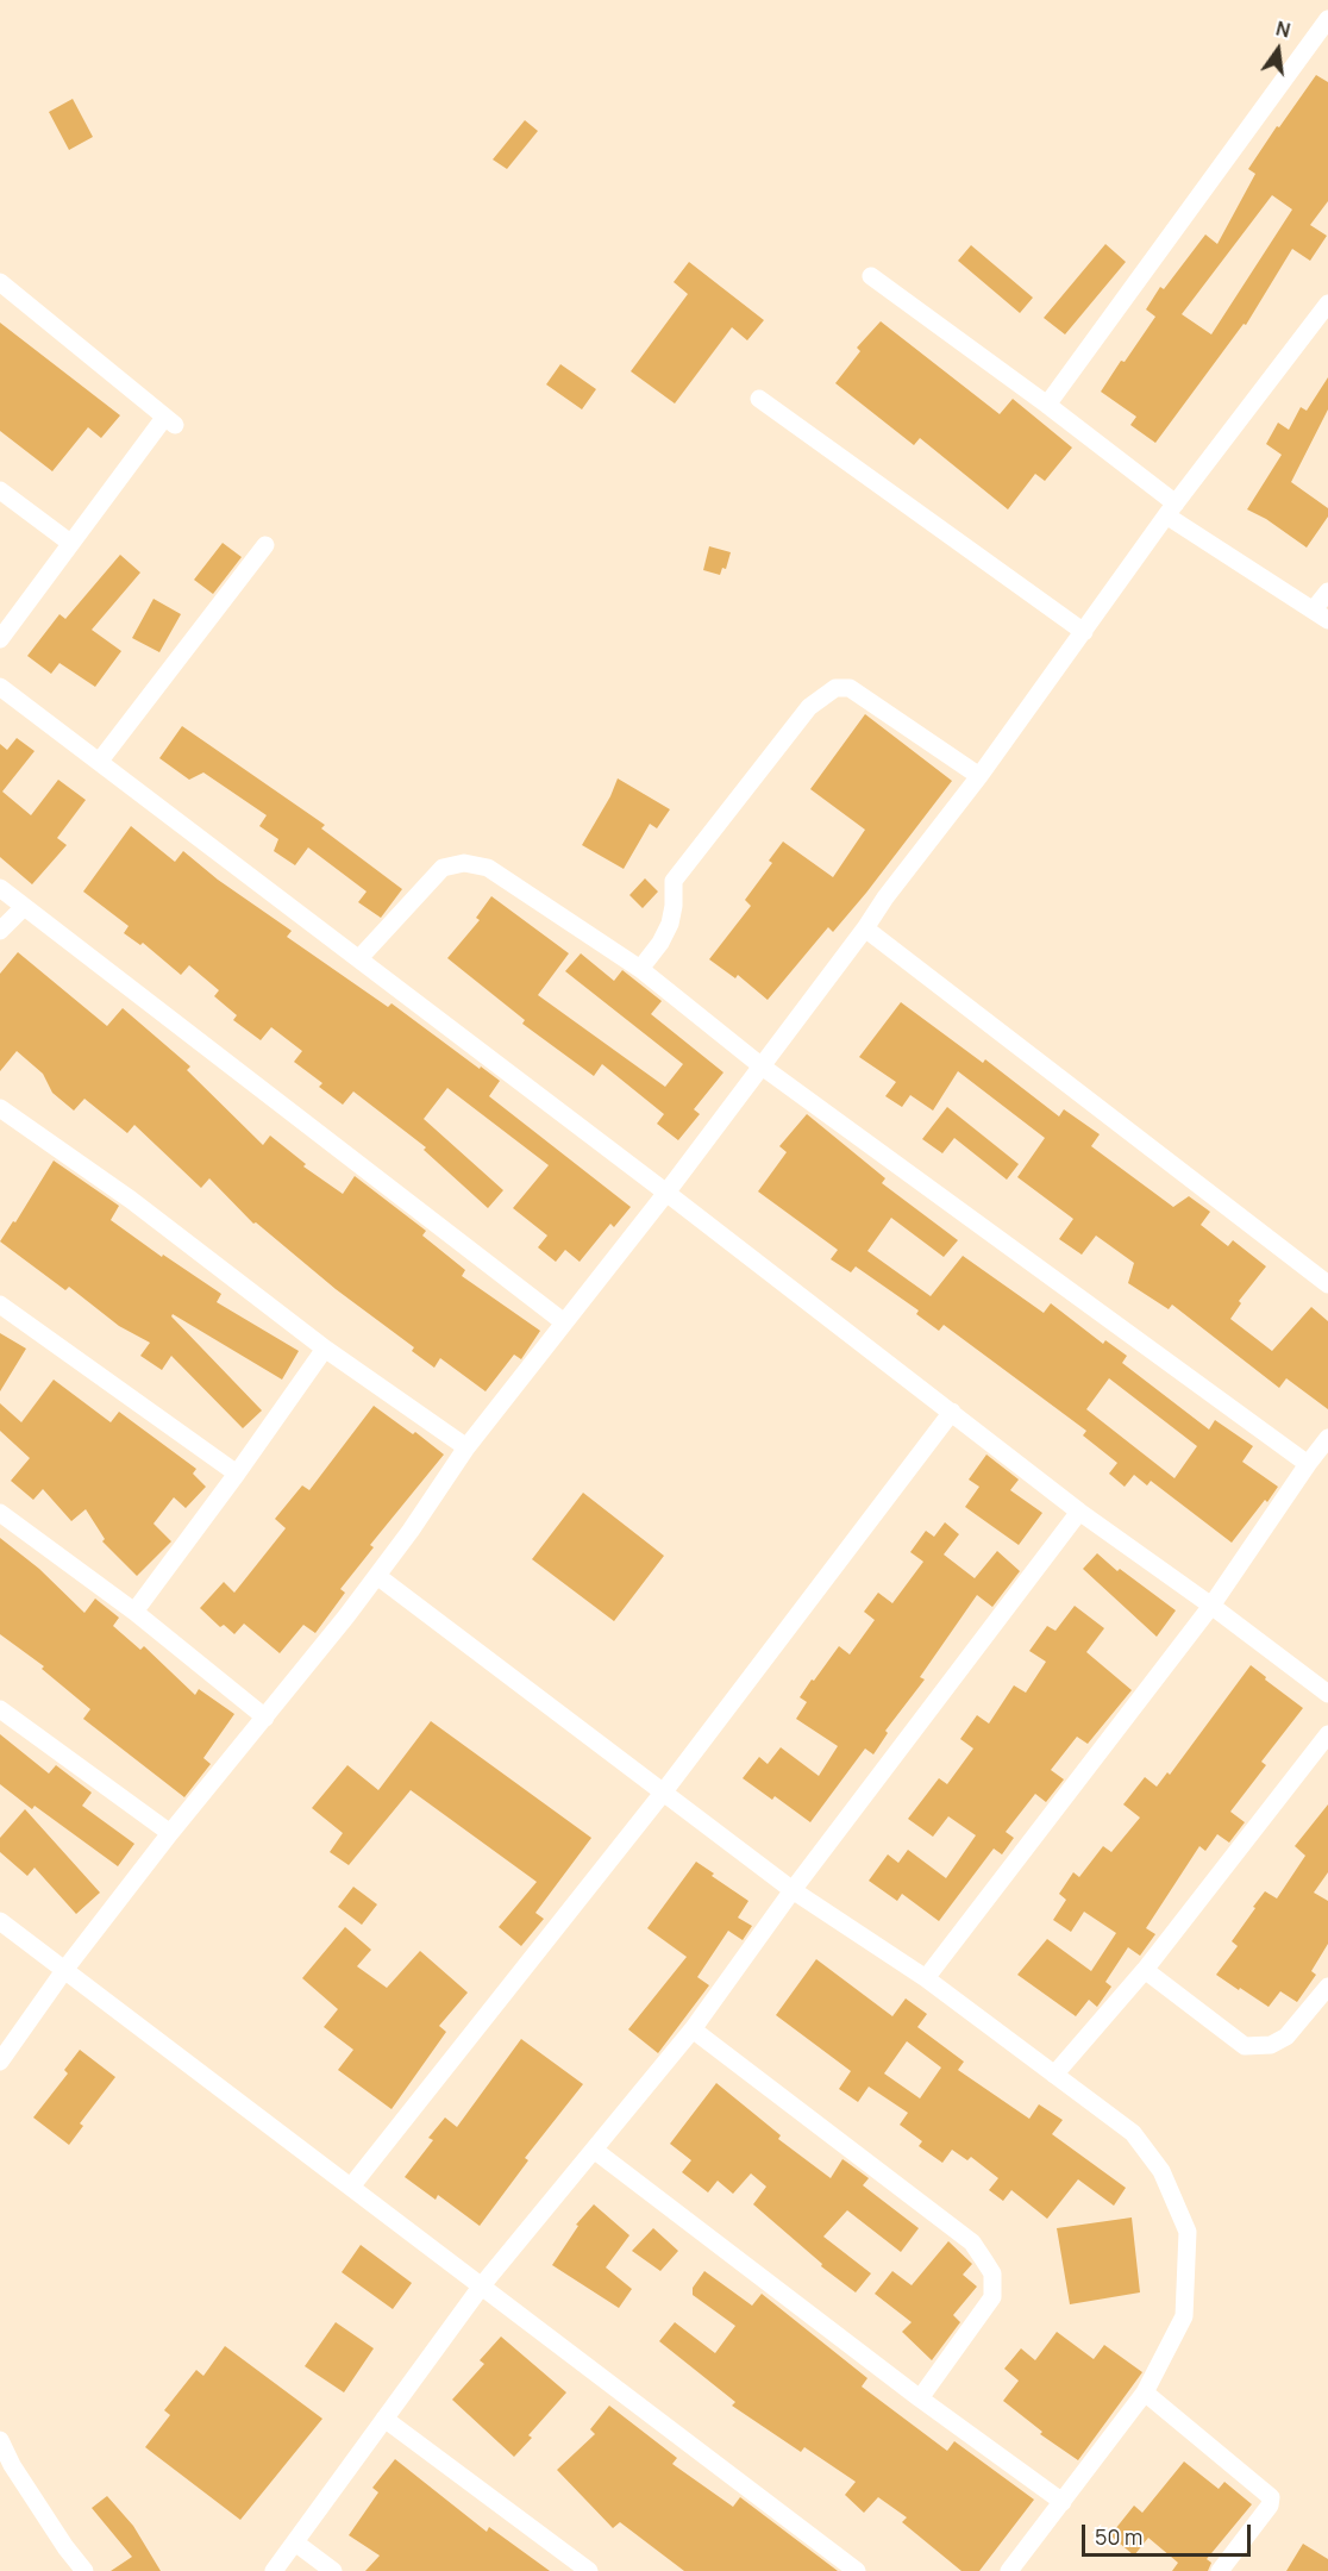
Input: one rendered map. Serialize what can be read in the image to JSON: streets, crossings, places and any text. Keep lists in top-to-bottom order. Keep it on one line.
{"scale_bar":"50 m","north":"top"}
